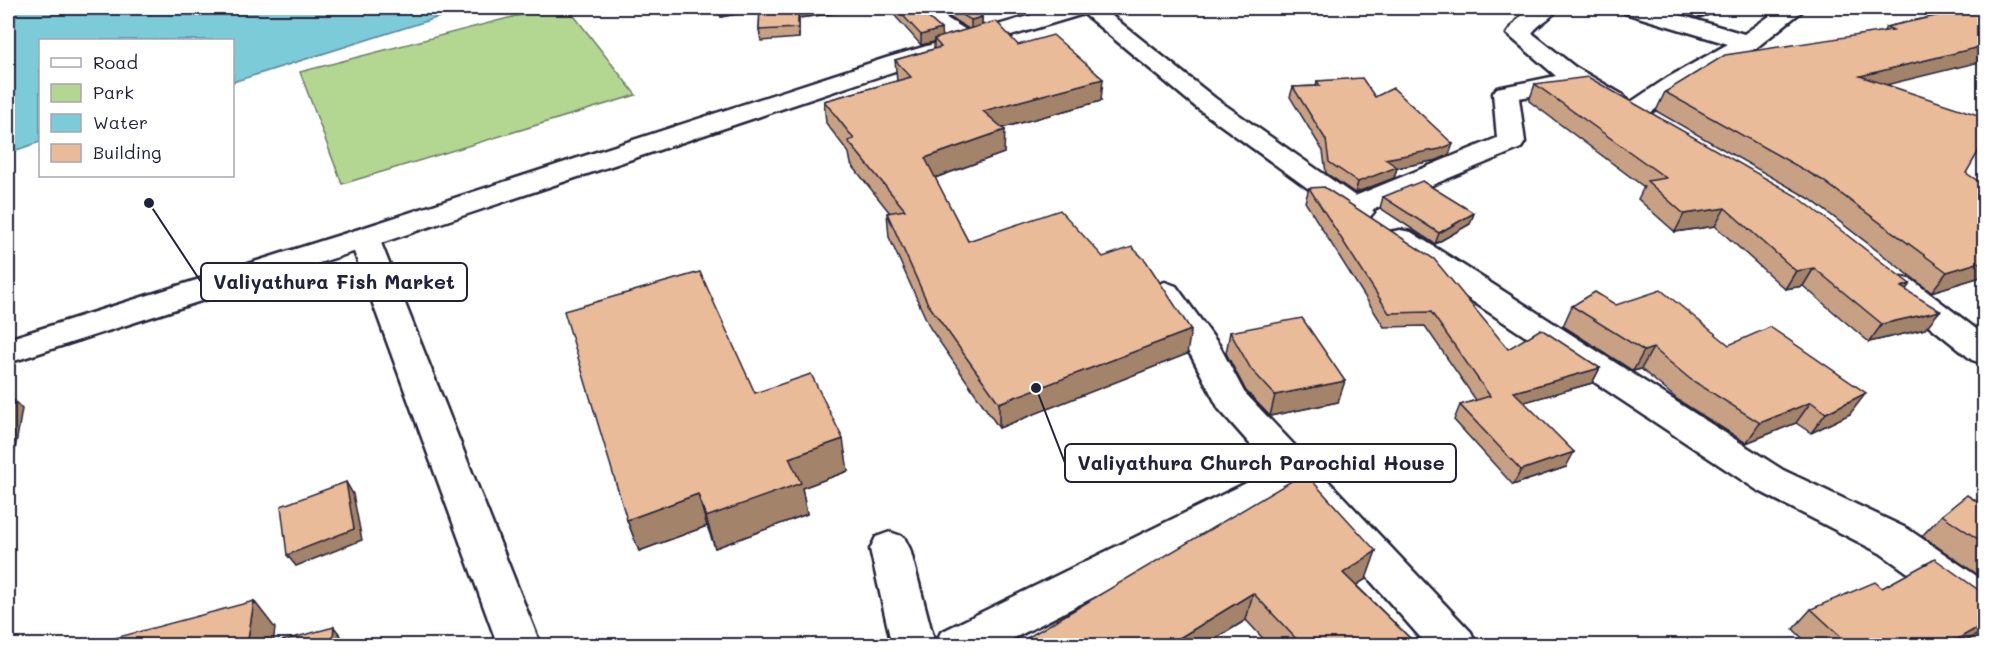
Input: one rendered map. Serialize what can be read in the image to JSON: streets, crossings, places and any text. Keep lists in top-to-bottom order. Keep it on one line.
{"places":["Valiyathura Fish Market","Valiyathura Church Parochial House"],"legend":["Road","Park","Water","Building"]}
